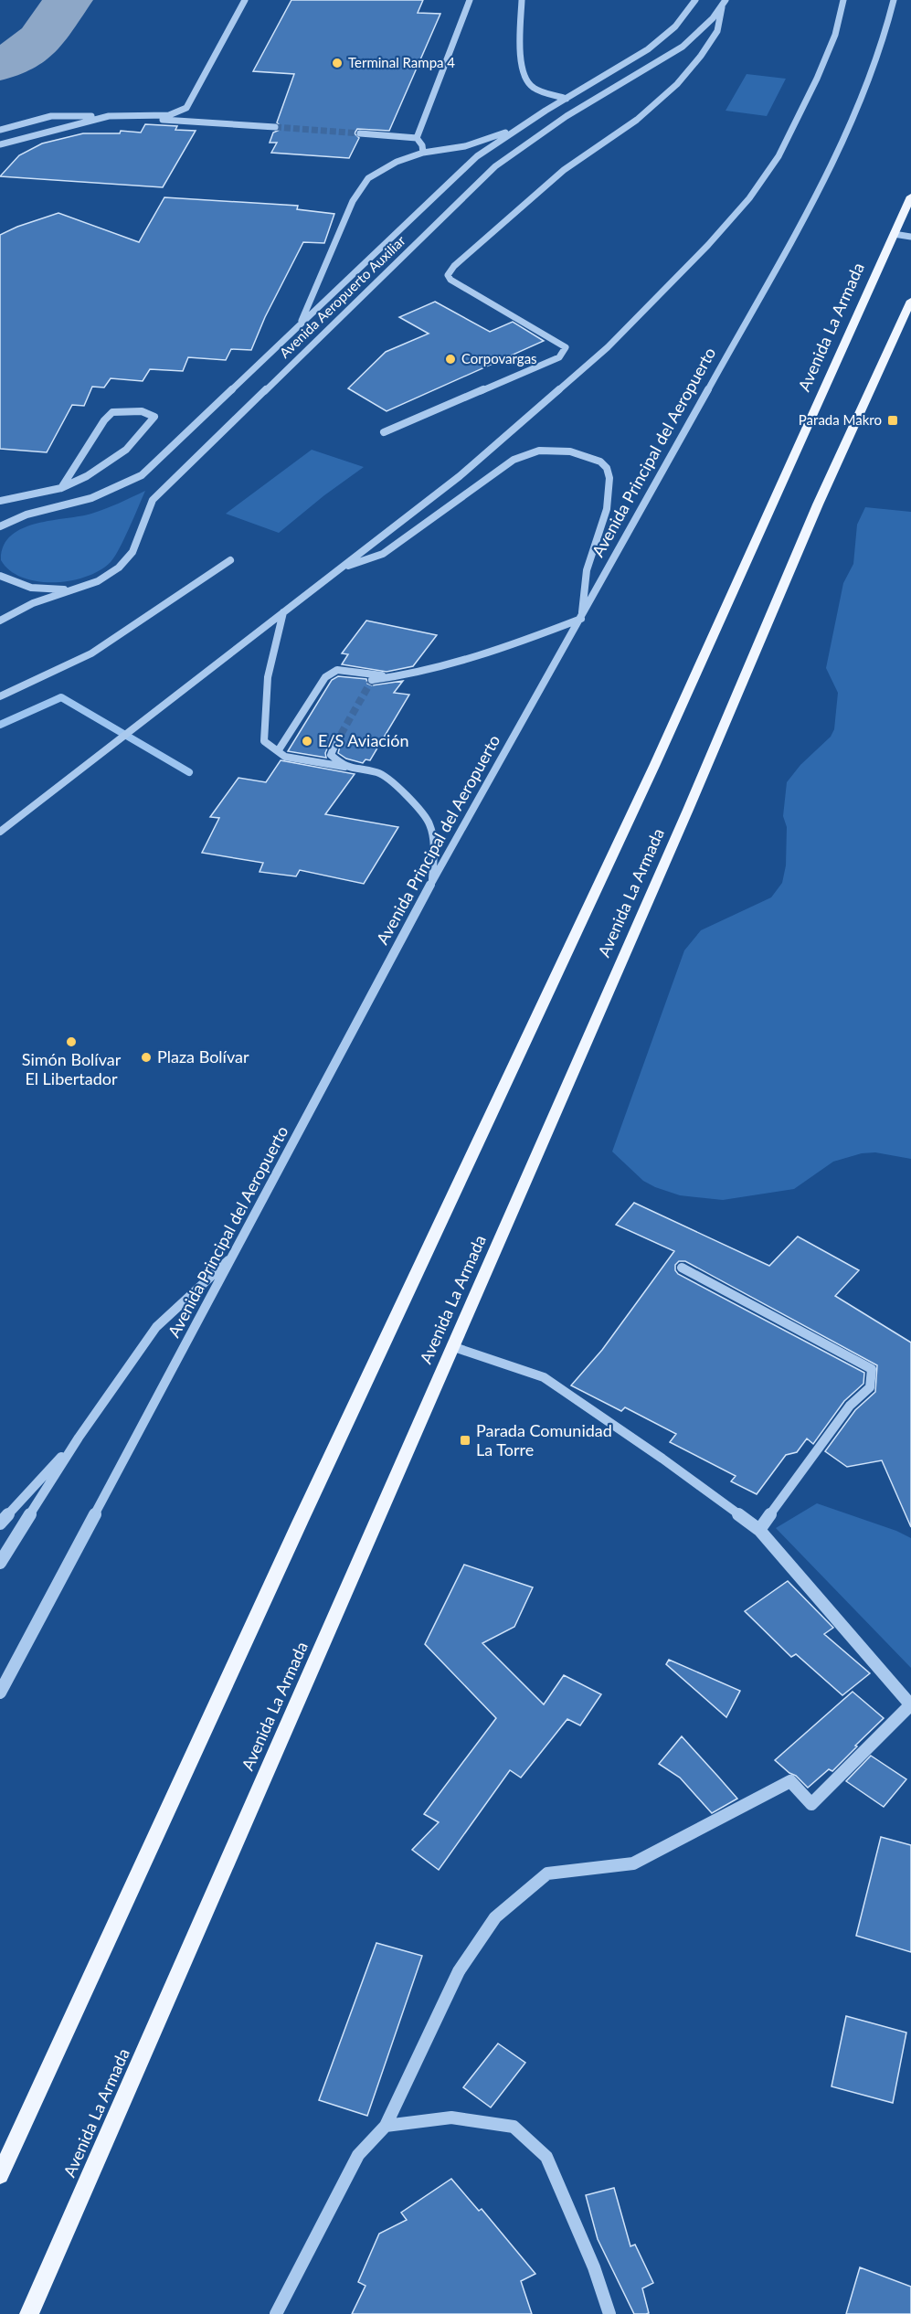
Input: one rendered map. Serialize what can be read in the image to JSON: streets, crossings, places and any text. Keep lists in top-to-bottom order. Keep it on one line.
{"streets":{"main road":["Avenida La Armada"],"street":["Avenida Aeropuerto Auxiliar","Avenida Principal del Aeropuerto"]},"places":{"other":["Terminal Rampa 4","Corpovargas","E/S Aviación","Simón Bolívar El Libertador","Plaza Bolívar"],"transit":["Parada Makro","Parada Comunidad La Torre"]}}
